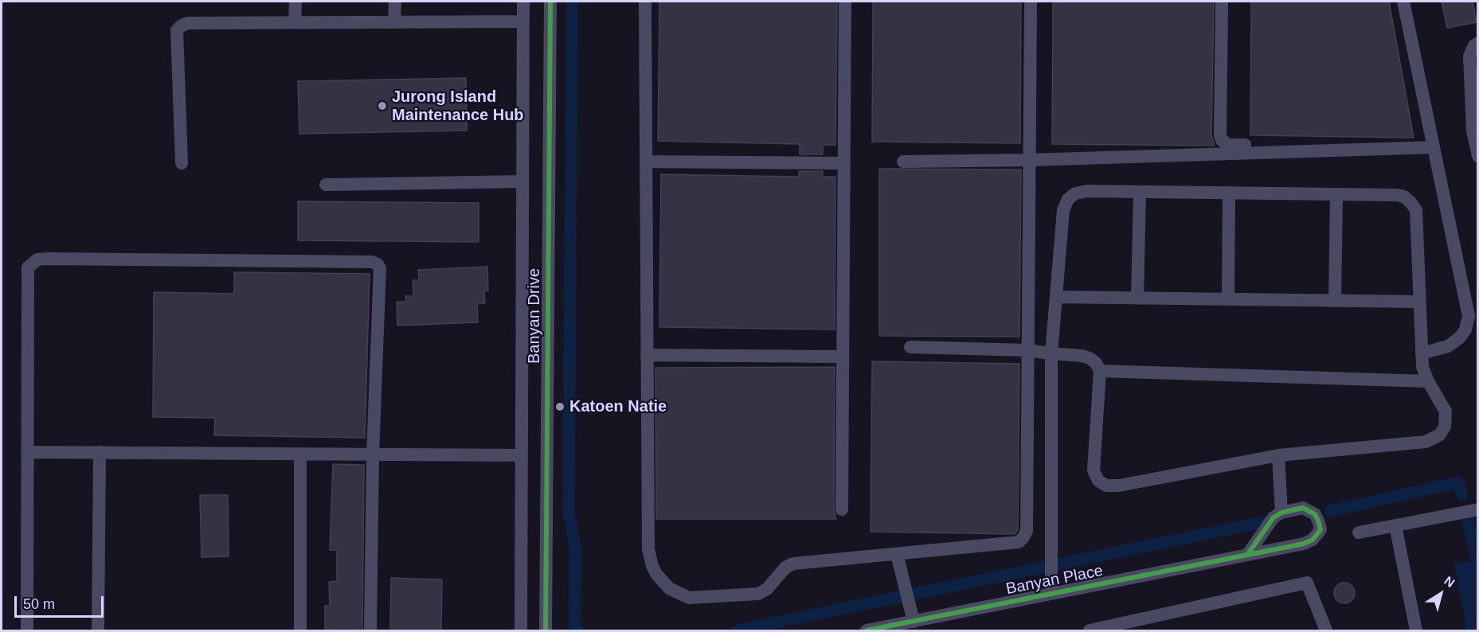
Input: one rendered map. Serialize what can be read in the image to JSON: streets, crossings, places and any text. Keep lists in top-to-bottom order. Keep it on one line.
{"streets":{"street":["Banyan Drive","Banyan Place"]},"places":["Jurong Island Maintenance Hub","Katoen Natie"],"scale_bar":"50 m","north":"top right"}
